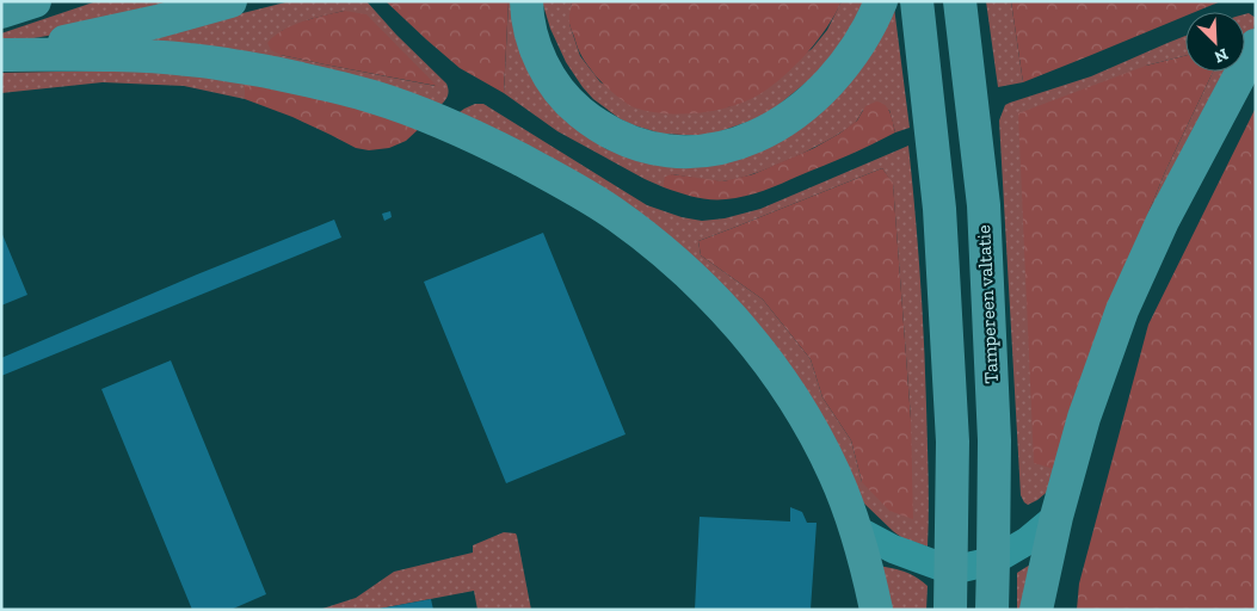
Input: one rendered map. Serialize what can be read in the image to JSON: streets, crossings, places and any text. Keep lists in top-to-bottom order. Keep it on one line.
{"streets":{"highway":["Tampereen valtatie"]},"north":"bottom right"}
